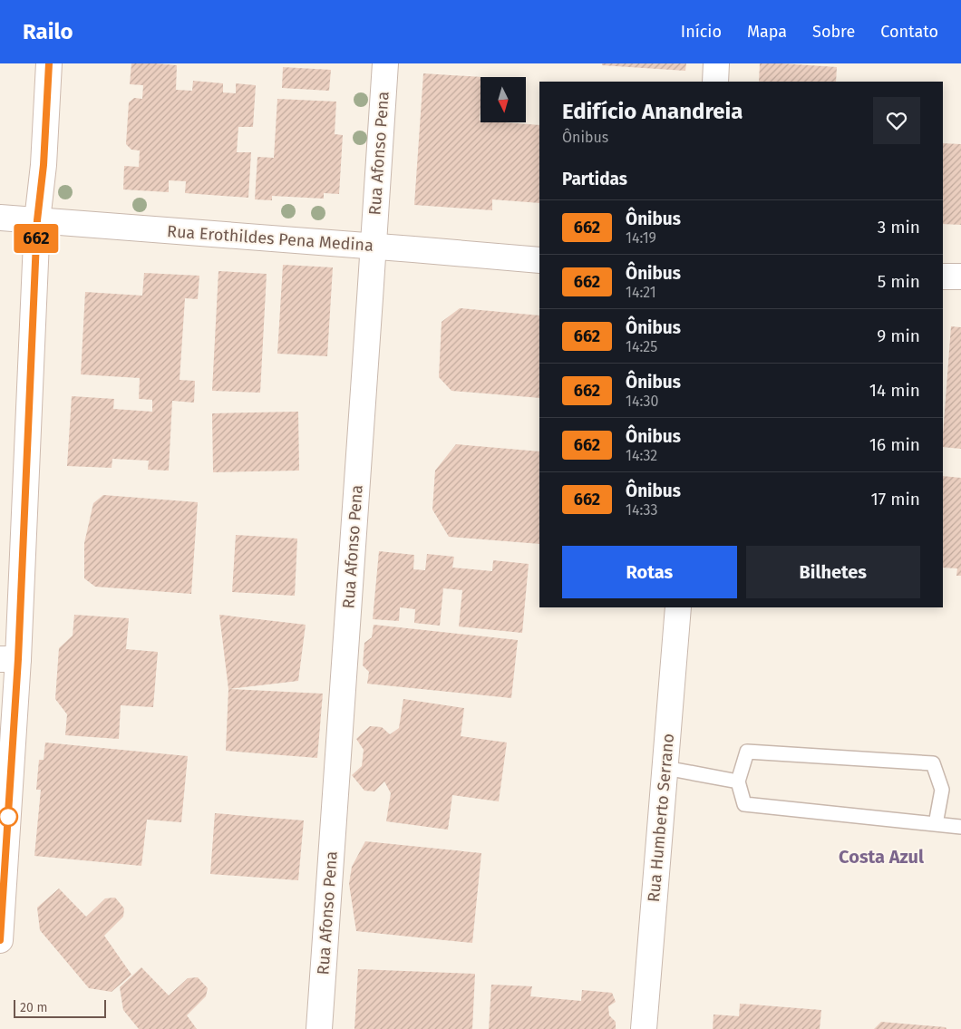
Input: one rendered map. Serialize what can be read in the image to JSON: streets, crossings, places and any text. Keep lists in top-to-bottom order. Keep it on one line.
{"streets":{"street":["Rua Afonso Pena","Rua Erothildes Pena Medina","Rua Humberto Serrano"]},"crossings":[["Rua Afonso Pena","Rua Erothildes Pena Medina"]],"districts":["Costa Azul"],"lines":["bus line 662"],"scale_bar":"20 m","north":"bottom","page":{"header":"Railo","nav":["Início","Mapa","Sobre","Contato"],"on_map":"662","heading":[["Edifício Anandreia","Ônibus"],"Partidas"],"list":[{"mark":"662","name":"Ônibus","note":"14:19","value":"3 min"},{"mark":"662","name":"Ônibus","note":"14:21","value":"5 min"},{"mark":"662","name":"Ônibus","note":"14:25","value":"9 min"},{"mark":"662","name":"Ônibus","note":"14:30","value":"14 min"},{"mark":"662","name":"Ônibus","note":"14:32","value":"16 min"},{"mark":"662","name":"Ônibus","note":"14:33","value":"17 min"}],"buttons":["Rotas","Bilhetes"],"scale":"20 m"}}
